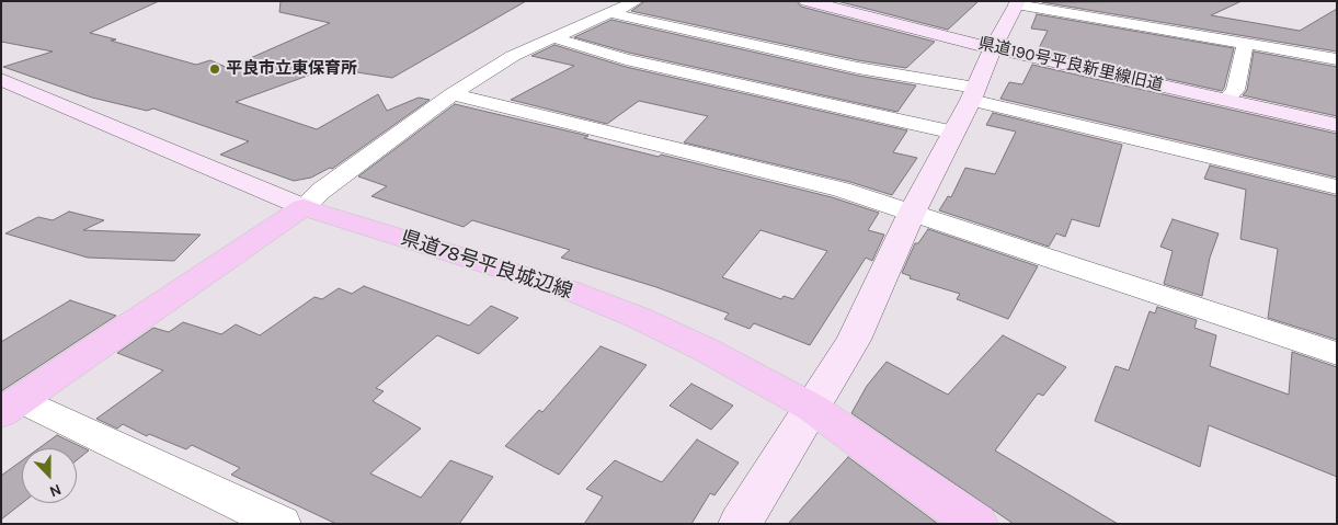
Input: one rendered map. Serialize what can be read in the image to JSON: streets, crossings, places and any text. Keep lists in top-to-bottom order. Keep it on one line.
{"streets":{"main road":["県道78号平良城辺線"],"street":["県道190号平良新里線旧道"]},"places":["平良市立東保育所"],"north":"bottom"}
